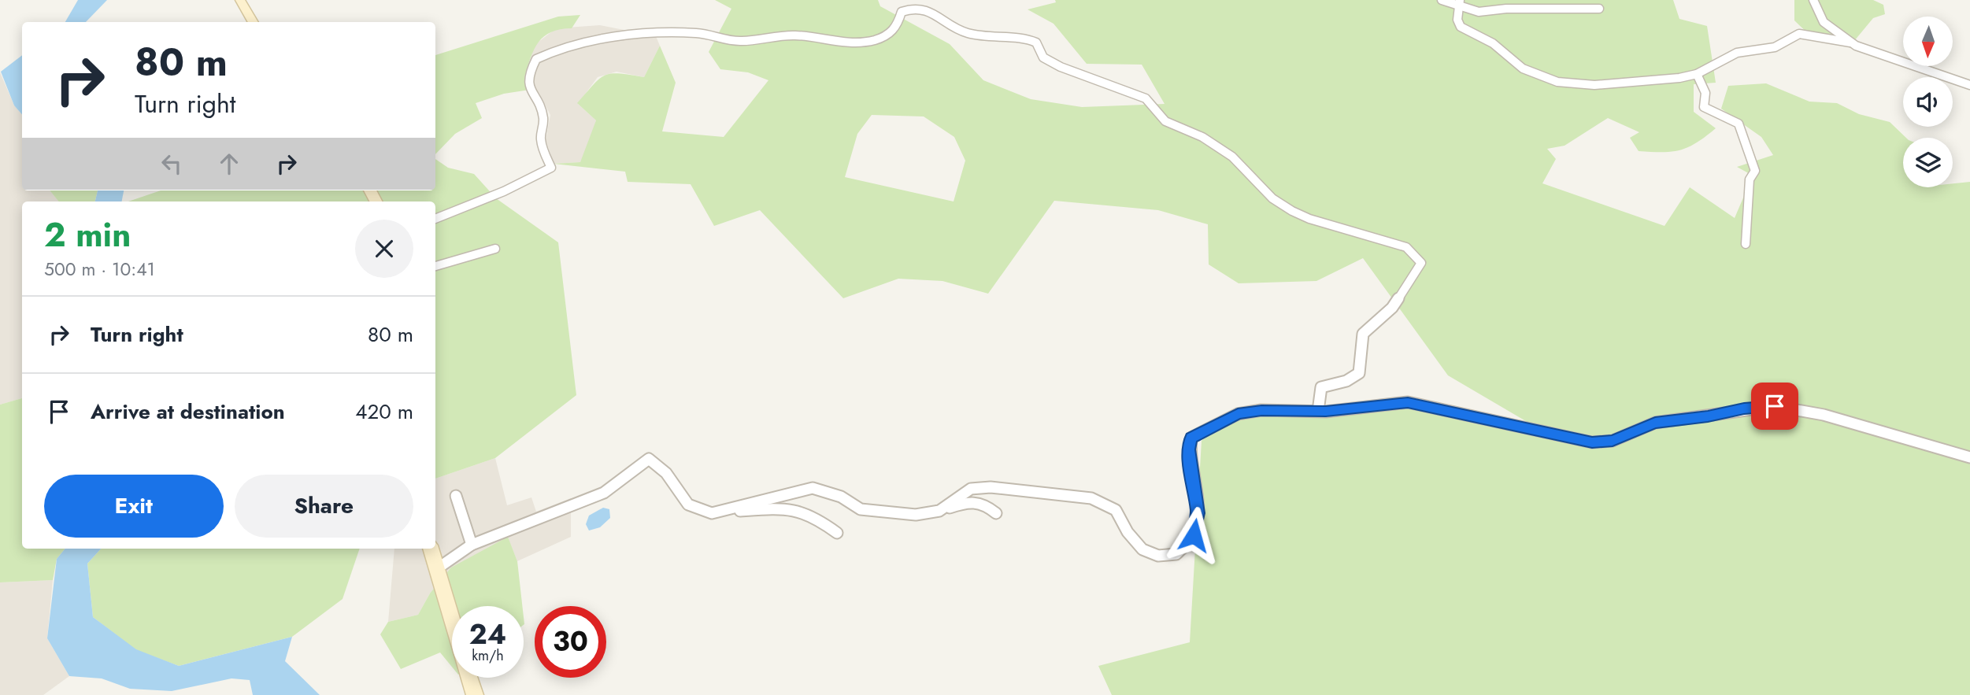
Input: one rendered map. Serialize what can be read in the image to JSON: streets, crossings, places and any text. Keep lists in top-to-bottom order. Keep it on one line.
{"north":"bottom","page":{"turn":["80 m","Turn right"],"heading":["2 min","500 m · 10:41"],"list":[{"name":"Turn right","value":"80 m"},{"name":"Arrive at destination","value":"420 m"}],"buttons":["Exit","Share"],"speed":"24 km/h","limit":"30"}}
